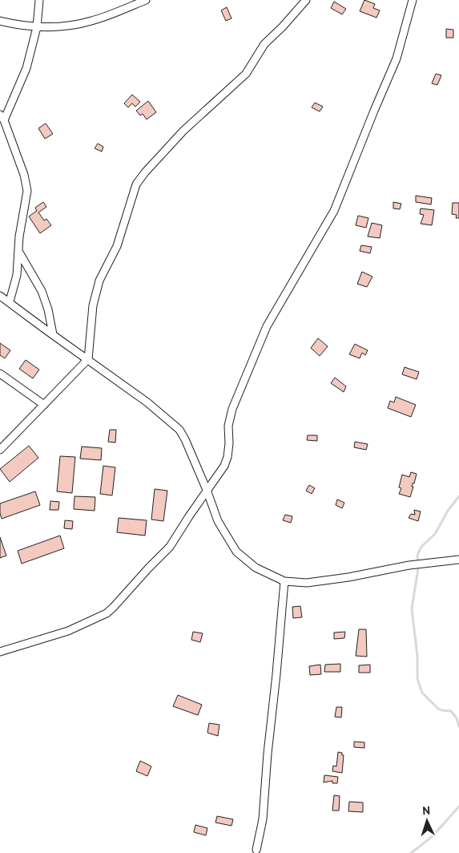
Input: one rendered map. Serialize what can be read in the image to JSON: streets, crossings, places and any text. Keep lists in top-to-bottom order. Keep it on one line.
{"north":"top"}
